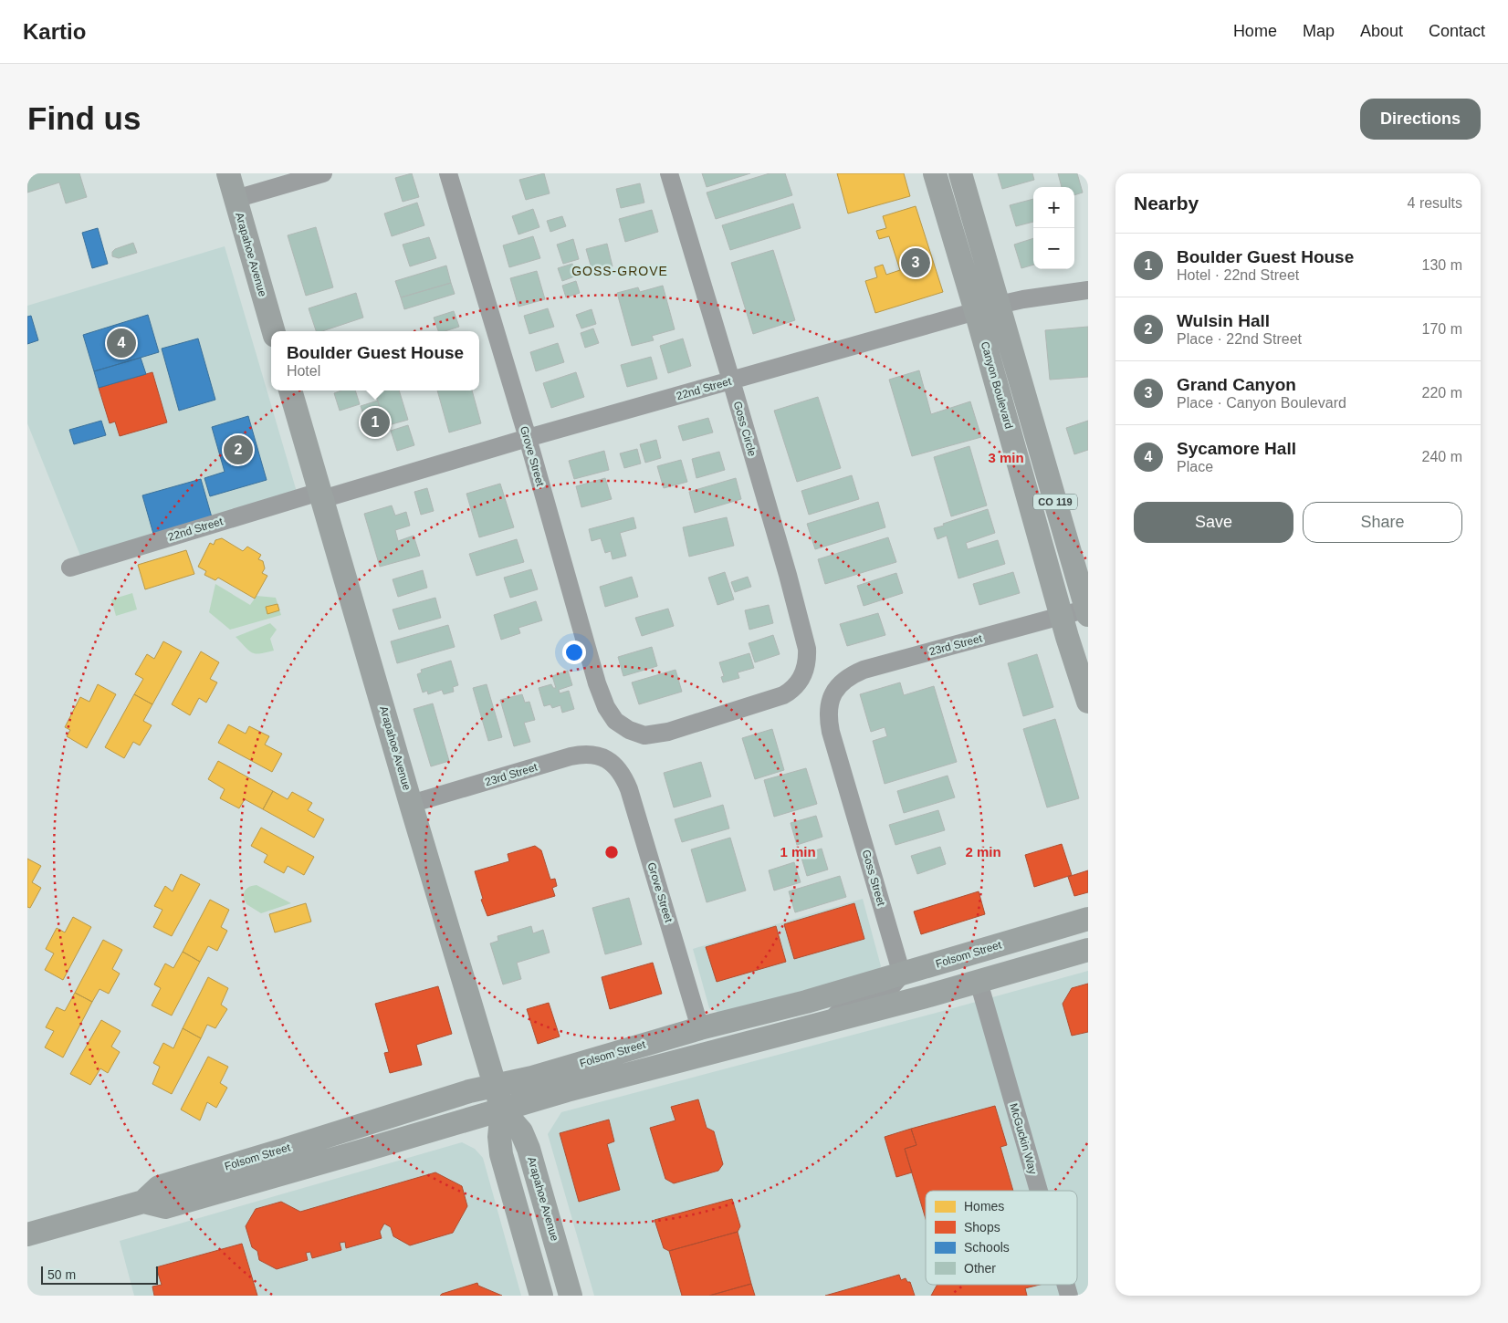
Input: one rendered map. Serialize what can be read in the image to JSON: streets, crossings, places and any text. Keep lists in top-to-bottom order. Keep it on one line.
{"streets":{"main road":["Arapahoe Avenue","Canyon Boulevard","CO 119","Folsom Street"],"street":["22nd Street","Goss Circle","Grove Street","23rd Street","Goss Street","McGuckin Way"]},"crossings":[["Arapahoe Avenue","22nd Street"],["Arapahoe Avenue","23rd Street"],["Arapahoe Avenue","Folsom Street"],["Canyon Boulevard","22nd Street"],["Canyon Boulevard","23rd Street"],["22nd Street","Goss Circle"],["22nd Street","Grove Street"],["22nd Street","CO 119"],["Goss Circle","Grove Street"],["Grove Street","23rd Street"],["Grove Street","Folsom Street"],["CO 119","23rd Street"],["23rd Street","Goss Street"],["Goss Street","Folsom Street"],["Folsom Street","McGuckin Way"]],"districts":["GOSS-GROVE"],"legend":["Homes","Shops","Schools","Other"],"scale_bar":"50 m","page":{"header":"Kartio","nav":["Home","Map","About","Contact"],"buttons":["Directions",["Save","Share"]],"title":"Find us","heading":["Nearby","4 results"],"map_buttons":["+","−"],"list":[{"mark":"1","name":"Boulder Guest House","note":"Hotel · 22nd Street","value":"130 m"},{"mark":"2","name":"Wulsin Hall","note":"Place · 22nd Street","value":"170 m"},{"mark":"3","name":"Grand Canyon","note":"Place · Canyon Boulevard","value":"220 m"},{"mark":"4","name":"Sycamore Hall","note":"Place","value":"240 m"}],"pins":["3","4","1","2"],"popup":["Boulder Guest House","Hotel"],"scale":"50 m"},"rings":["3 min","1 min","2 min"]}
